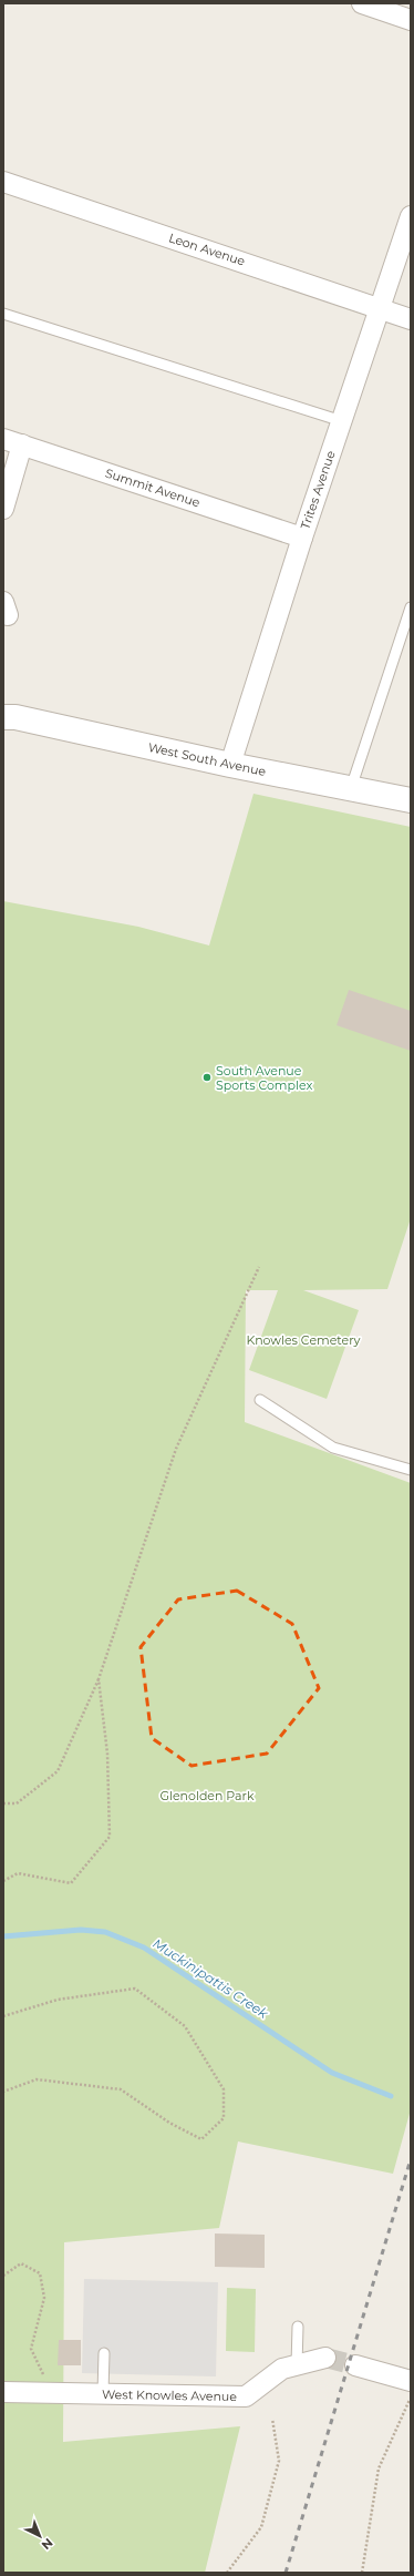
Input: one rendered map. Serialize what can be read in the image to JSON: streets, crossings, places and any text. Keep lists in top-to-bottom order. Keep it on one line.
{"streets":{"street":["Leon Avenue","Summit Avenue","Trites Avenue","West South Avenue","West Knowles Avenue"]},"crossings":[["Leon Avenue","Trites Avenue"],["Summit Avenue","Trites Avenue"],["Trites Avenue","West South Avenue"]],"water":["Muckinipattis Creek"],"parks":["Knowles Cemetery","Glenolden Park"],"places":["South Avenue Sports Complex"],"north":"bottom right"}
